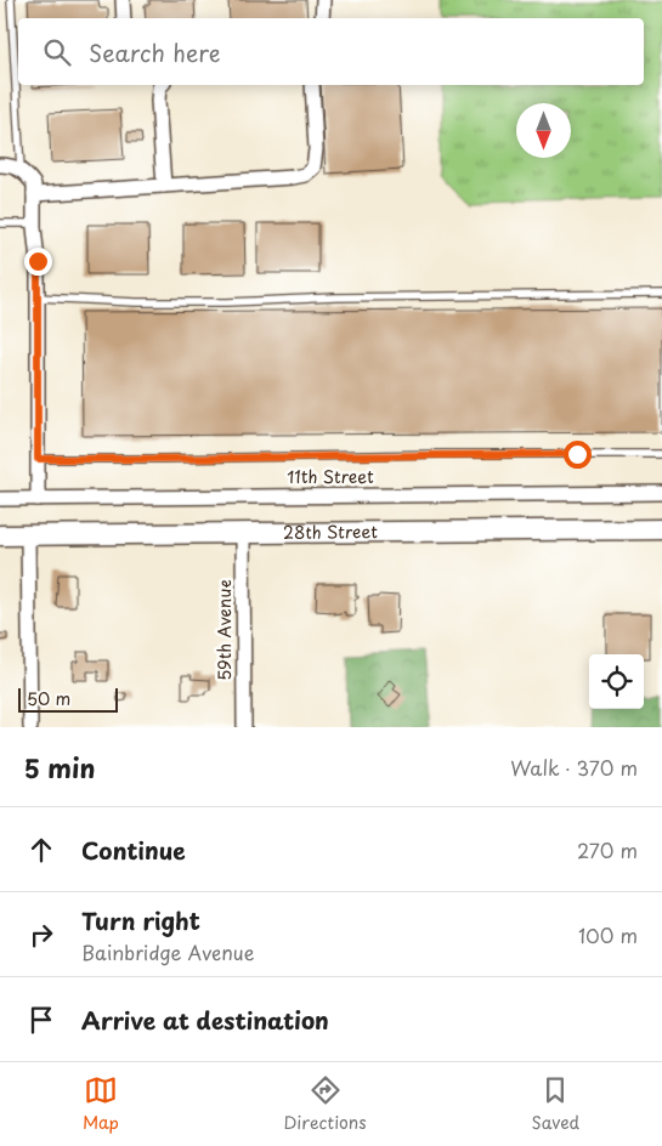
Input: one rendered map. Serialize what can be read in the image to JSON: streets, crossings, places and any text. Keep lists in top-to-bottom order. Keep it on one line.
{"streets":{"main road":["28th Street"],"street":["11th Street","59th Avenue"]},"crossings":[["28th Street","59th Avenue"]],"scale_bar":"50 m","north":"bottom","page":{"search":"Search here","scale":"50 m","heading":["5 min","Walk · 370 m"],"list":[["Continue","270 m"],["Turn right","Bainbridge Avenue","100 m"],"Arrive at destination"],"nav":["Map","Directions","Saved"]}}
